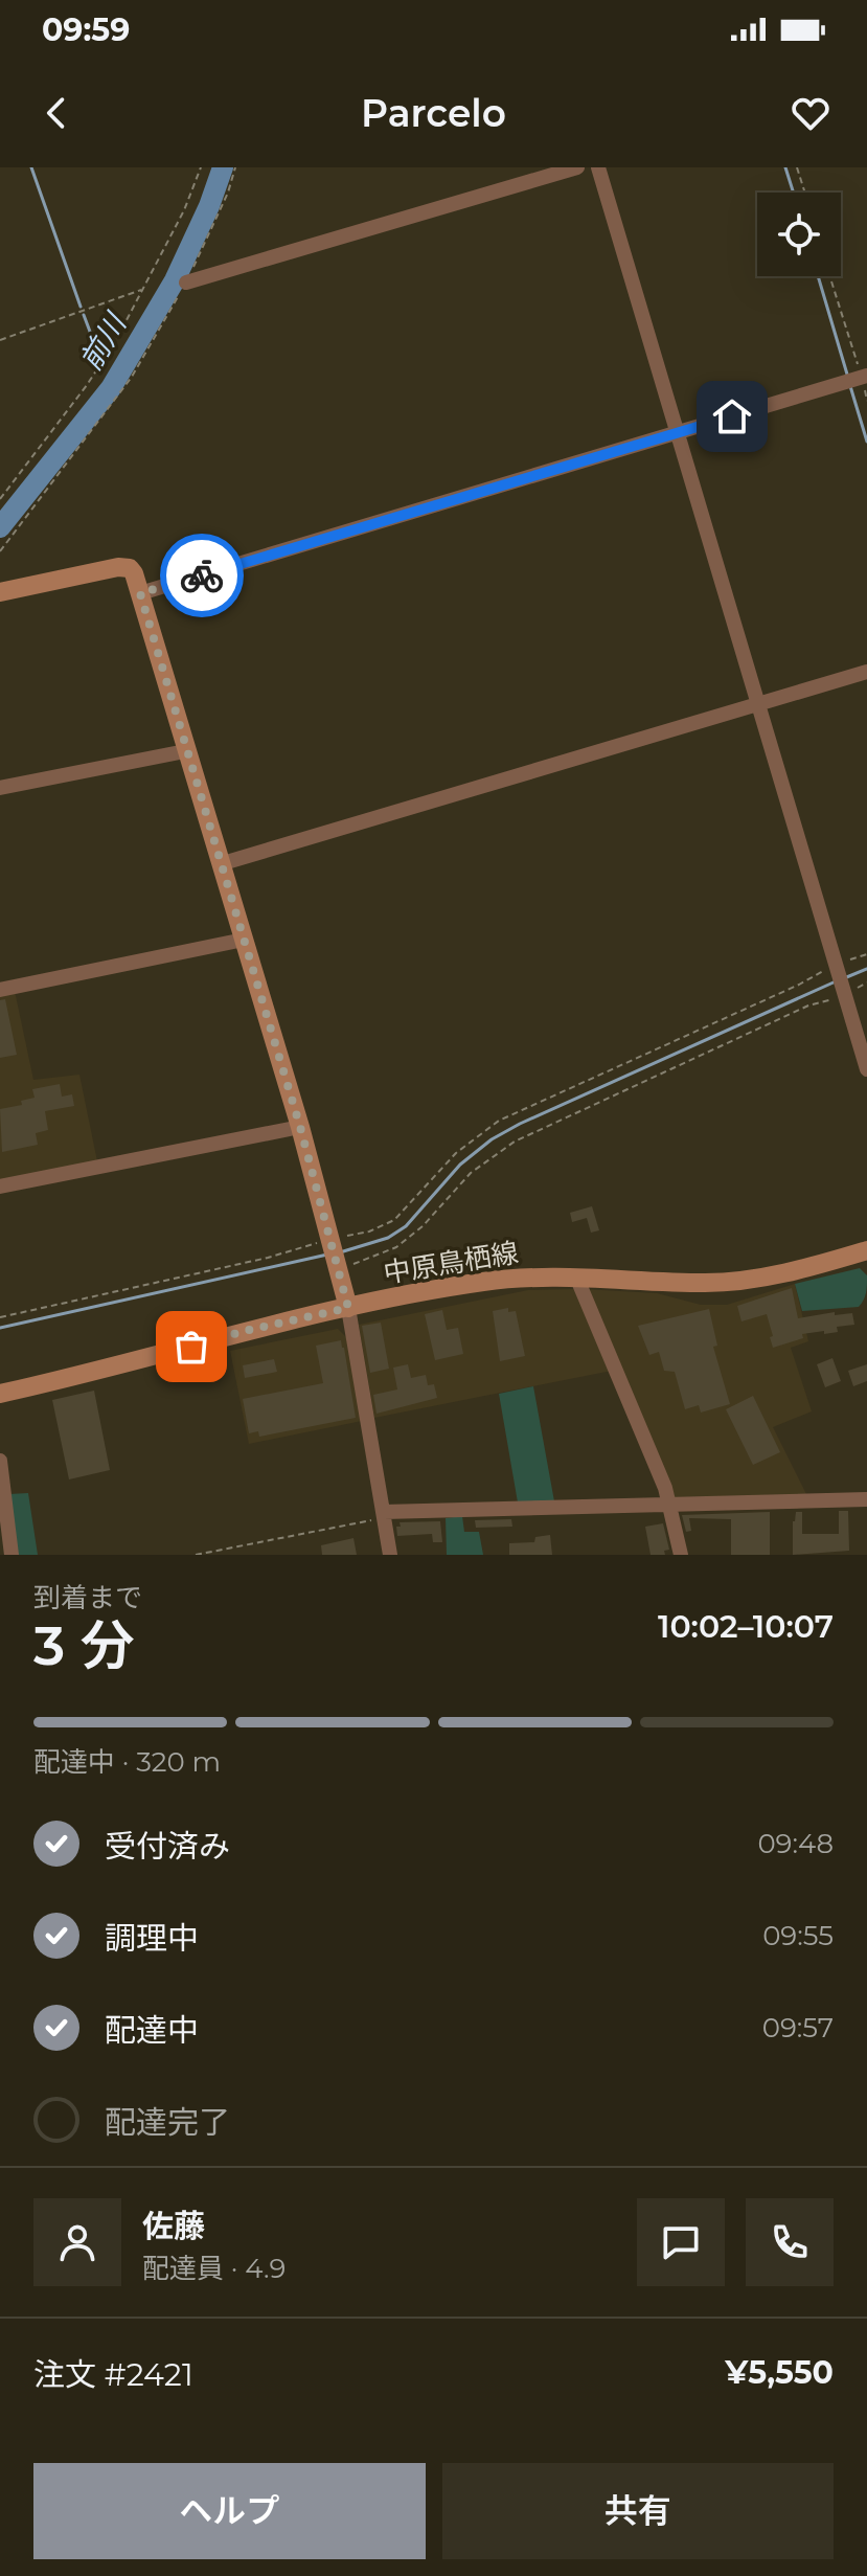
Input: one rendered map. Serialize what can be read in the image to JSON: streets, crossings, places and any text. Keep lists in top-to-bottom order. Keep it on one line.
{"streets":{"street":["中原鳥栖線"]},"water":["前川"],"page":{"status":"09:59","header":"Parcelo","heading":["3 分","到着まで","10:02–10:07"],"panel":["佐藤","配達員 · 4.9","注文 #2421","¥5,550"],"bar":"配達中 · 320 m","list":[["受付済み","09:48"],["調理中","09:55"],["配達中","09:57"],"配達完了"],"buttons":["ヘルプ","共有"]}}
